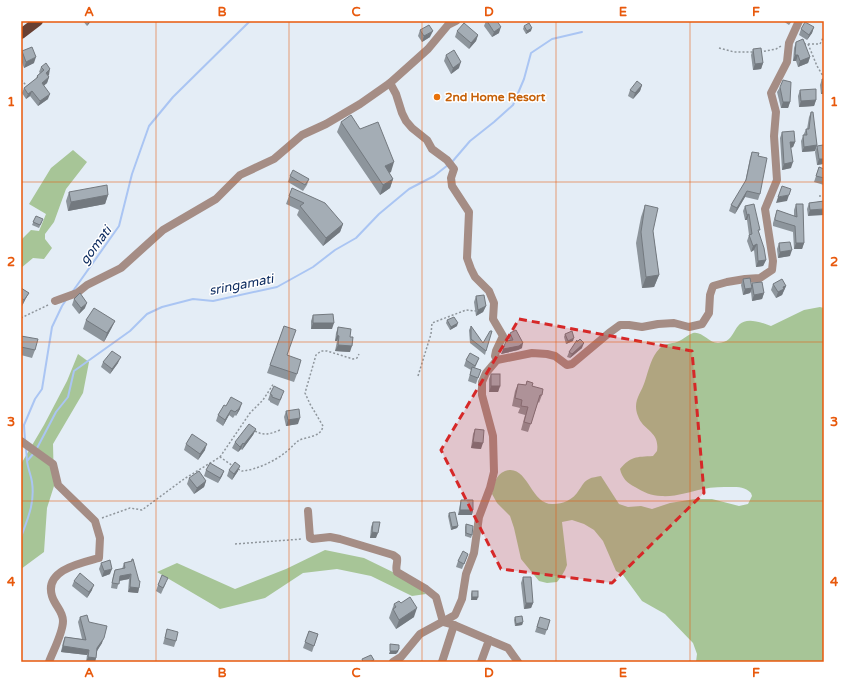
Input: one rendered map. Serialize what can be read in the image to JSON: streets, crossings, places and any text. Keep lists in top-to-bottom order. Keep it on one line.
{"water":["gomati","sringamati"],"places":["2nd Home Resort"],"grid":{"columns":["A","B","C","D","E","F"],"rows":["1","2","3","4"]}}
